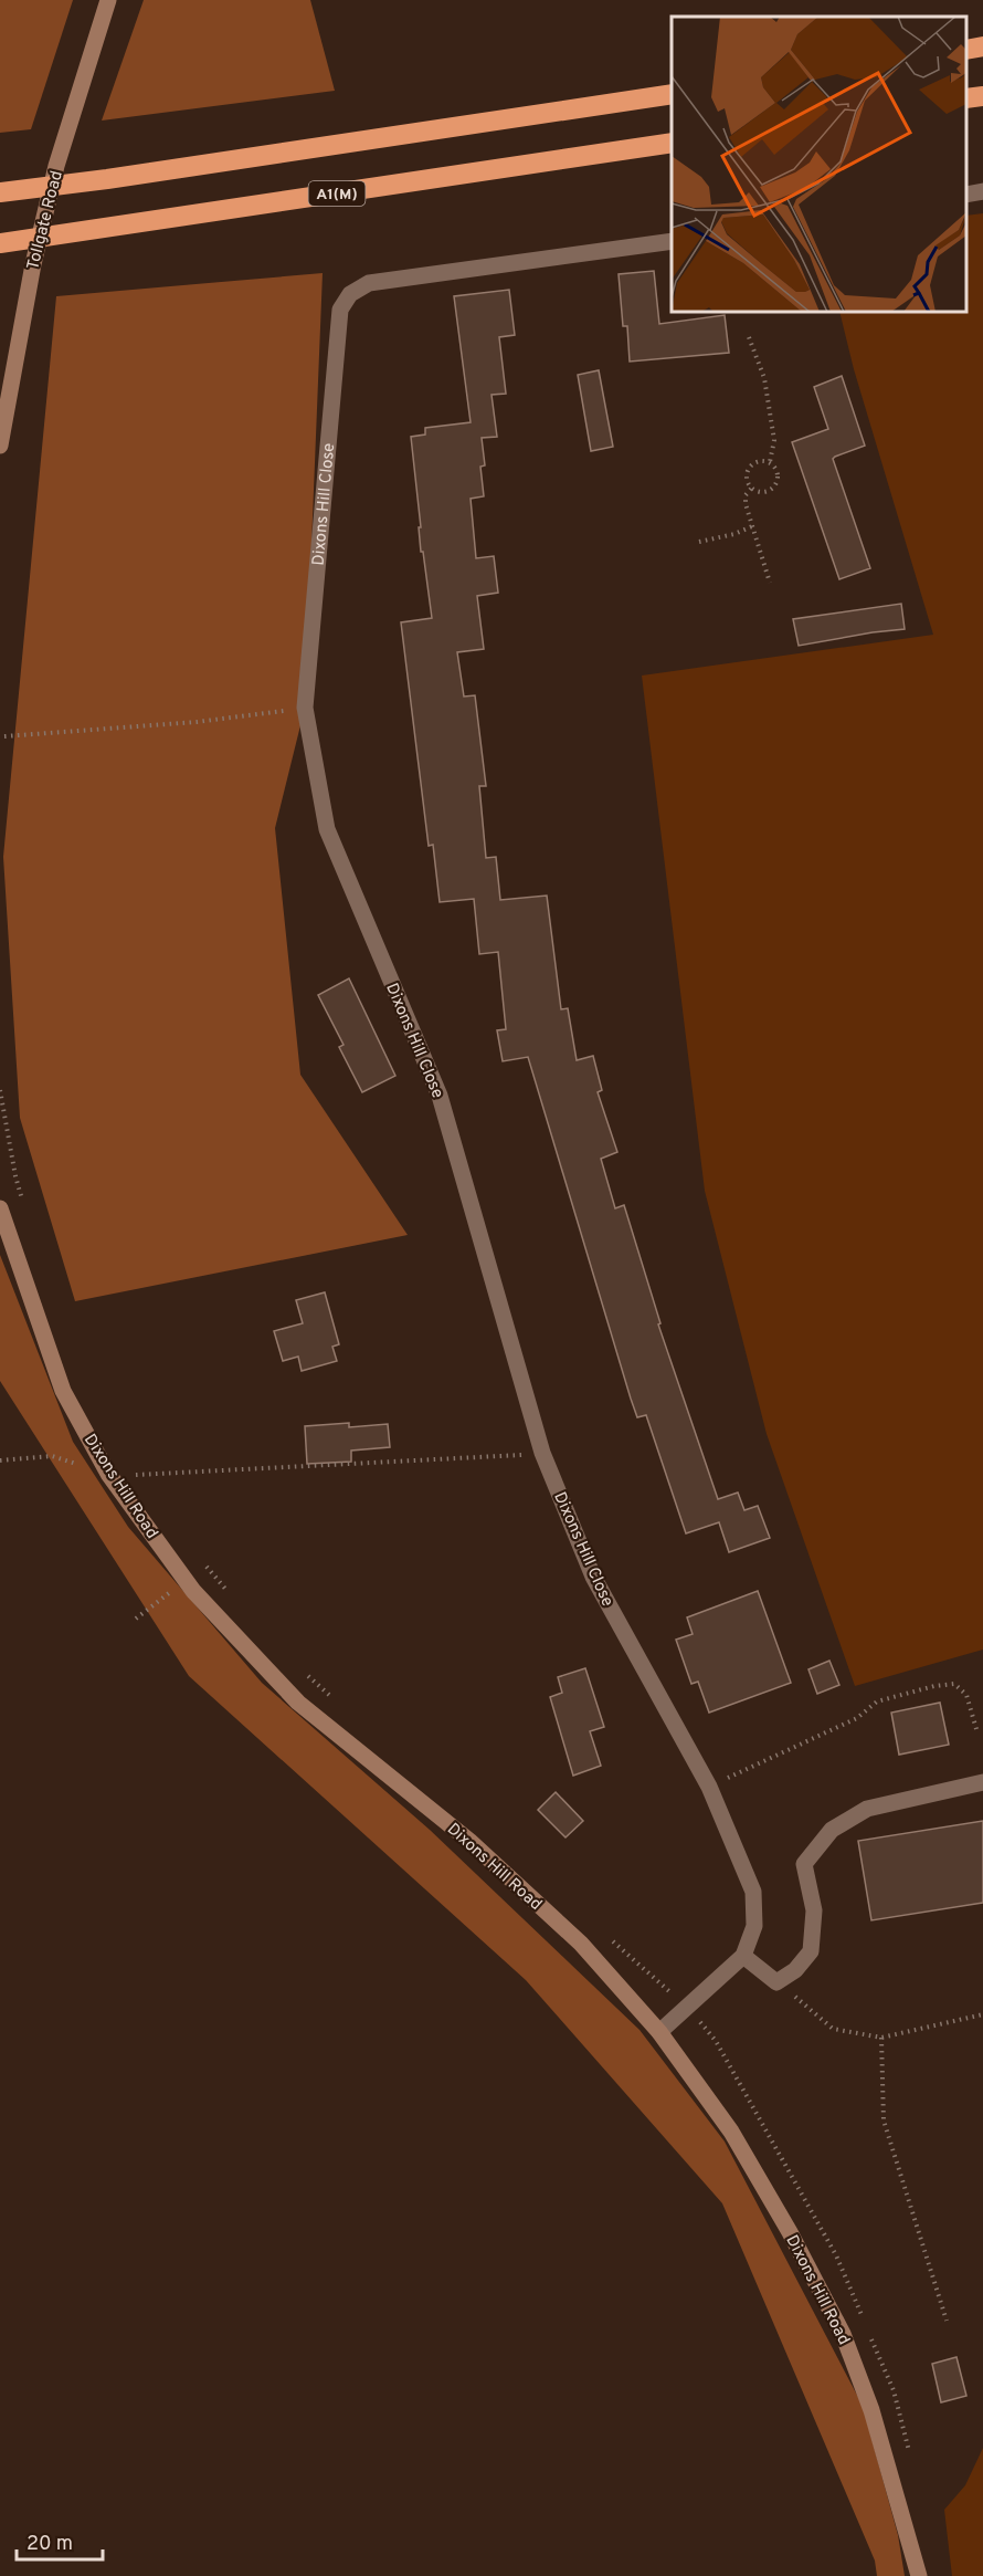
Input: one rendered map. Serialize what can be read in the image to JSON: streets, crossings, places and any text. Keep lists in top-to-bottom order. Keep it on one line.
{"streets":{"highway":["A1(M)"],"street":["Tollgate Road","Dixons Hill Close","Dixons Hill Road"]},"crossings":[["Dixons Hill Close","Dixons Hill Road"]],"scale_bar":"20 m"}
